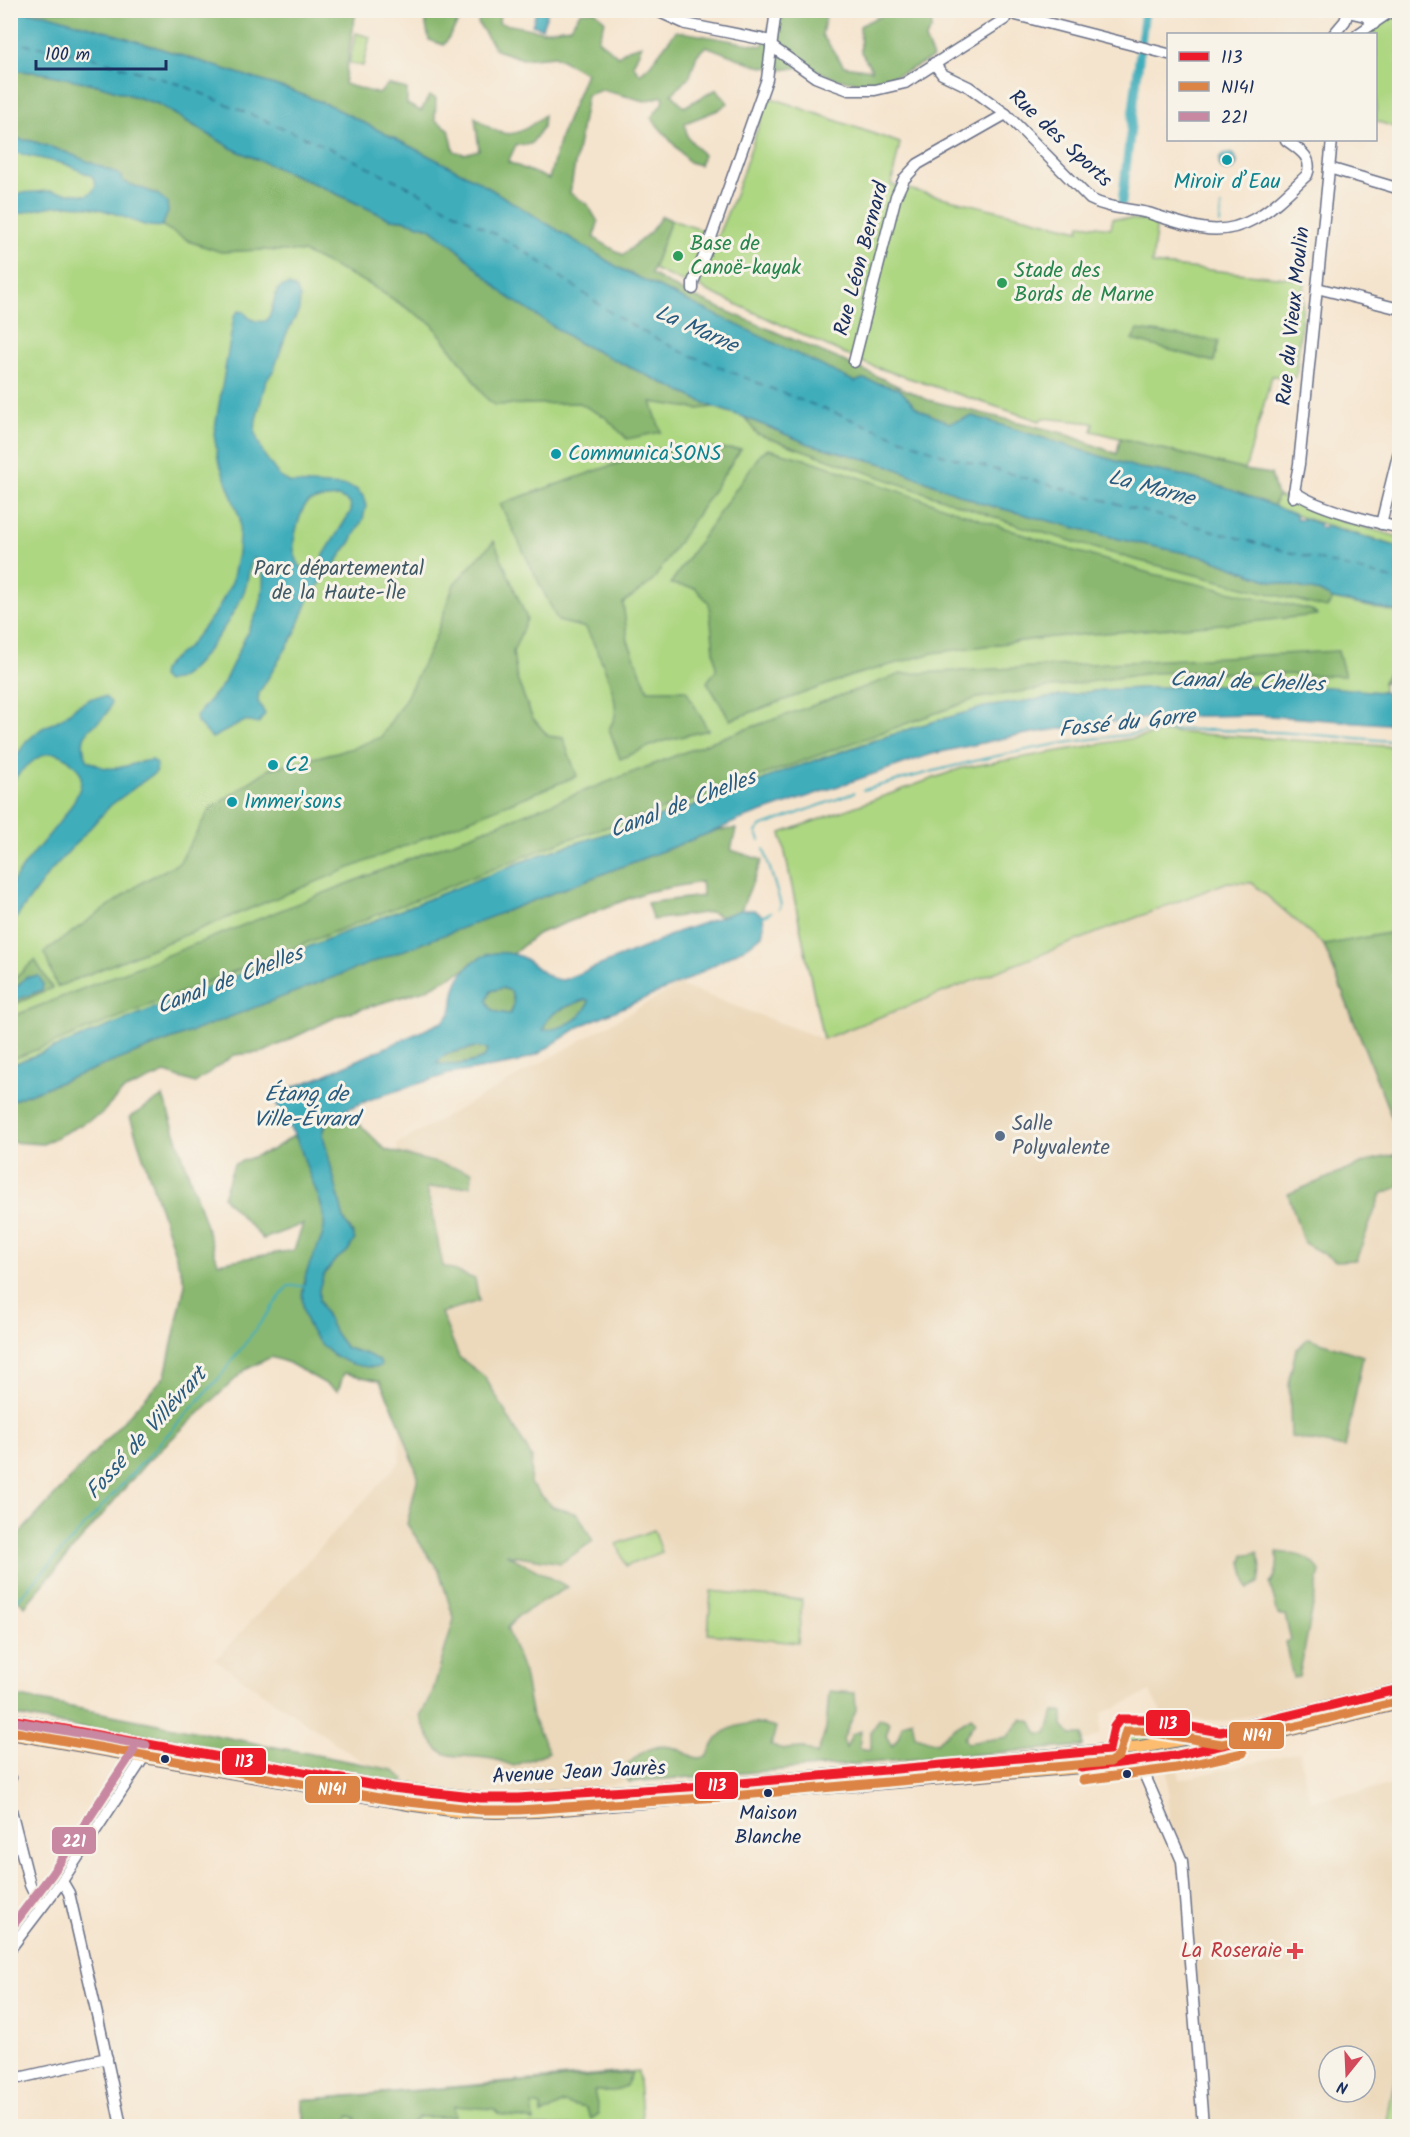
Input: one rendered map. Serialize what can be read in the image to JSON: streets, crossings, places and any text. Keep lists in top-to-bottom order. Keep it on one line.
{"streets":{"main road":["Avenue Jean Jaurès"],"street":["Rue des Sports","Rue Léon Bernard","Rue du Vieux Moulin"]},"crossings":[["Rue des Sports","Rue Léon Bernard"]],"water":["La Marne","Canal de Chelles","Fossé du Gorre","Étang de Ville-Évrard","Fossé de Villévrart"],"parks":["Parc départemental de la Haute-Île"],"places":{"other":["Miroir d’Eau","Base de Canoë-kayak","Stade des Bords de Marne","Communica'SONS","C2","Immer'sons","Salle Polyvalente","Maison Blanche"],"health":["La Roseraie"]},"lines":["transit line 113","transit line N141","transit line 221"],"legend":["113","N141","221"],"scale_bar":"100 m","north":"bottom"}
